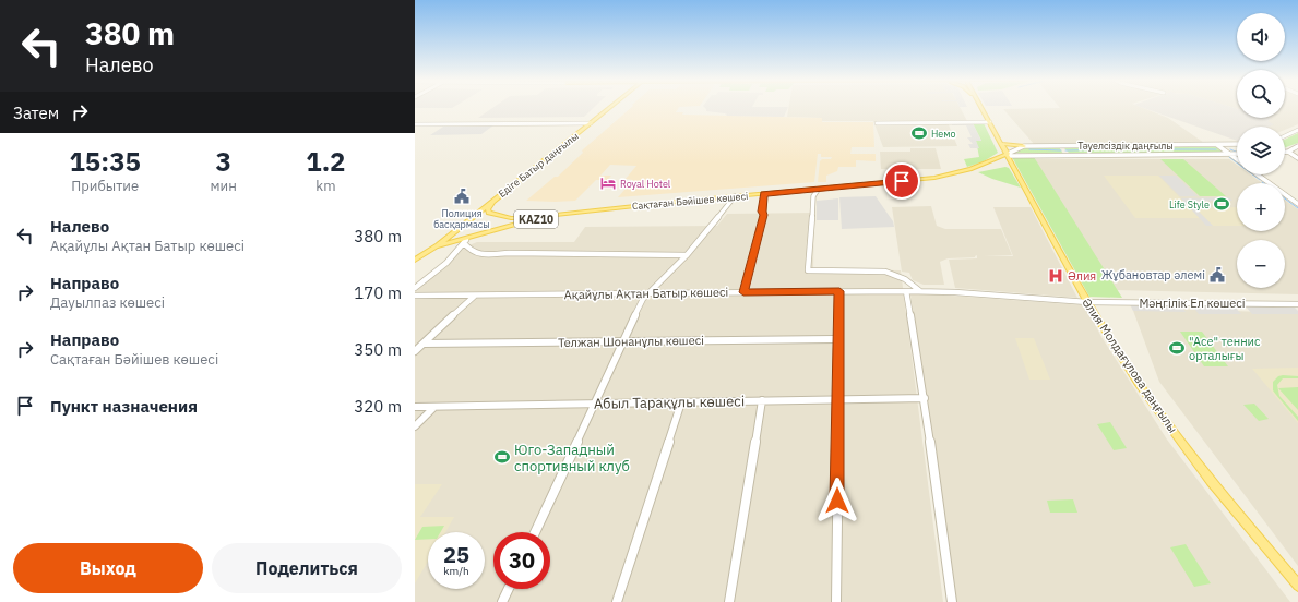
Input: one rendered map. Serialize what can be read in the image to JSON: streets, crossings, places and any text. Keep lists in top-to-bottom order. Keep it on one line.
{"streets":{"main road":["Едіге Батыр даңғылы","Сақтаған Бәйішев көшесі","KAZ10","Әлия Молдағұлова даңғылы"],"street":["Тәуелсіздік даңғылы","Ақайұлы Ақтан Батыр көшесі","Мәңгілік Ел көшесі","Телжан Шонанұлы көшесі","Абыл Тарақұлы көшесі"]},"crossings":[["Тәуелсіздік даңғылы","Сақтаған Бәйішев көшесі"],["Тәуелсіздік даңғылы","Әлия Молдағұлова даңғылы"],["Едіге Батыр даңғылы","Сақтаған Бәйішев көшесі"],["Едіге Батыр даңғылы","KAZ10"],["Сақтаған Бәйішев көшесі","KAZ10"],["Сақтаған Бәйішев көшесі","Әлия Молдағұлова даңғылы"],["Ақайұлы Ақтан Батыр көшесі","Мәңгілік Ел көшесі"],["Ақайұлы Ақтан Батыр көшесі","Әлия Молдағұлова даңғылы"],["Мәңгілік Ел көшесі","Әлия Молдағұлова даңғылы"]],"places":{"sports":["Немо","Life Style","\"Ace\" теннис орталығы","Юго-Западный спортивный клуб"],"hotel":["Royal Hotel"],"public building":["Полиция басқармасы","Жұбановтар әлемі"],"hospital":["Әлия"]},"page":{"turn":["380 m","Налево"],"map_buttons":["+","−"],"then":"Затем","eta":["15:35","Прибытие","3","мин","1.2","km"],"list":[{"name":"Налево","note":"Ақайұлы Ақтан Батыр көшесі","value":"380 m"},{"name":"Направо","note":"Дауылпаз көшесі","value":"170 m"},{"name":"Направо","note":"Сақтаған Бәйішев көшесі","value":"350 m"},{"name":"Пункт назначения","value":"320 m"}],"speed":"25 km/h","limit":"30","buttons":["Выход","Поделиться"]}}
